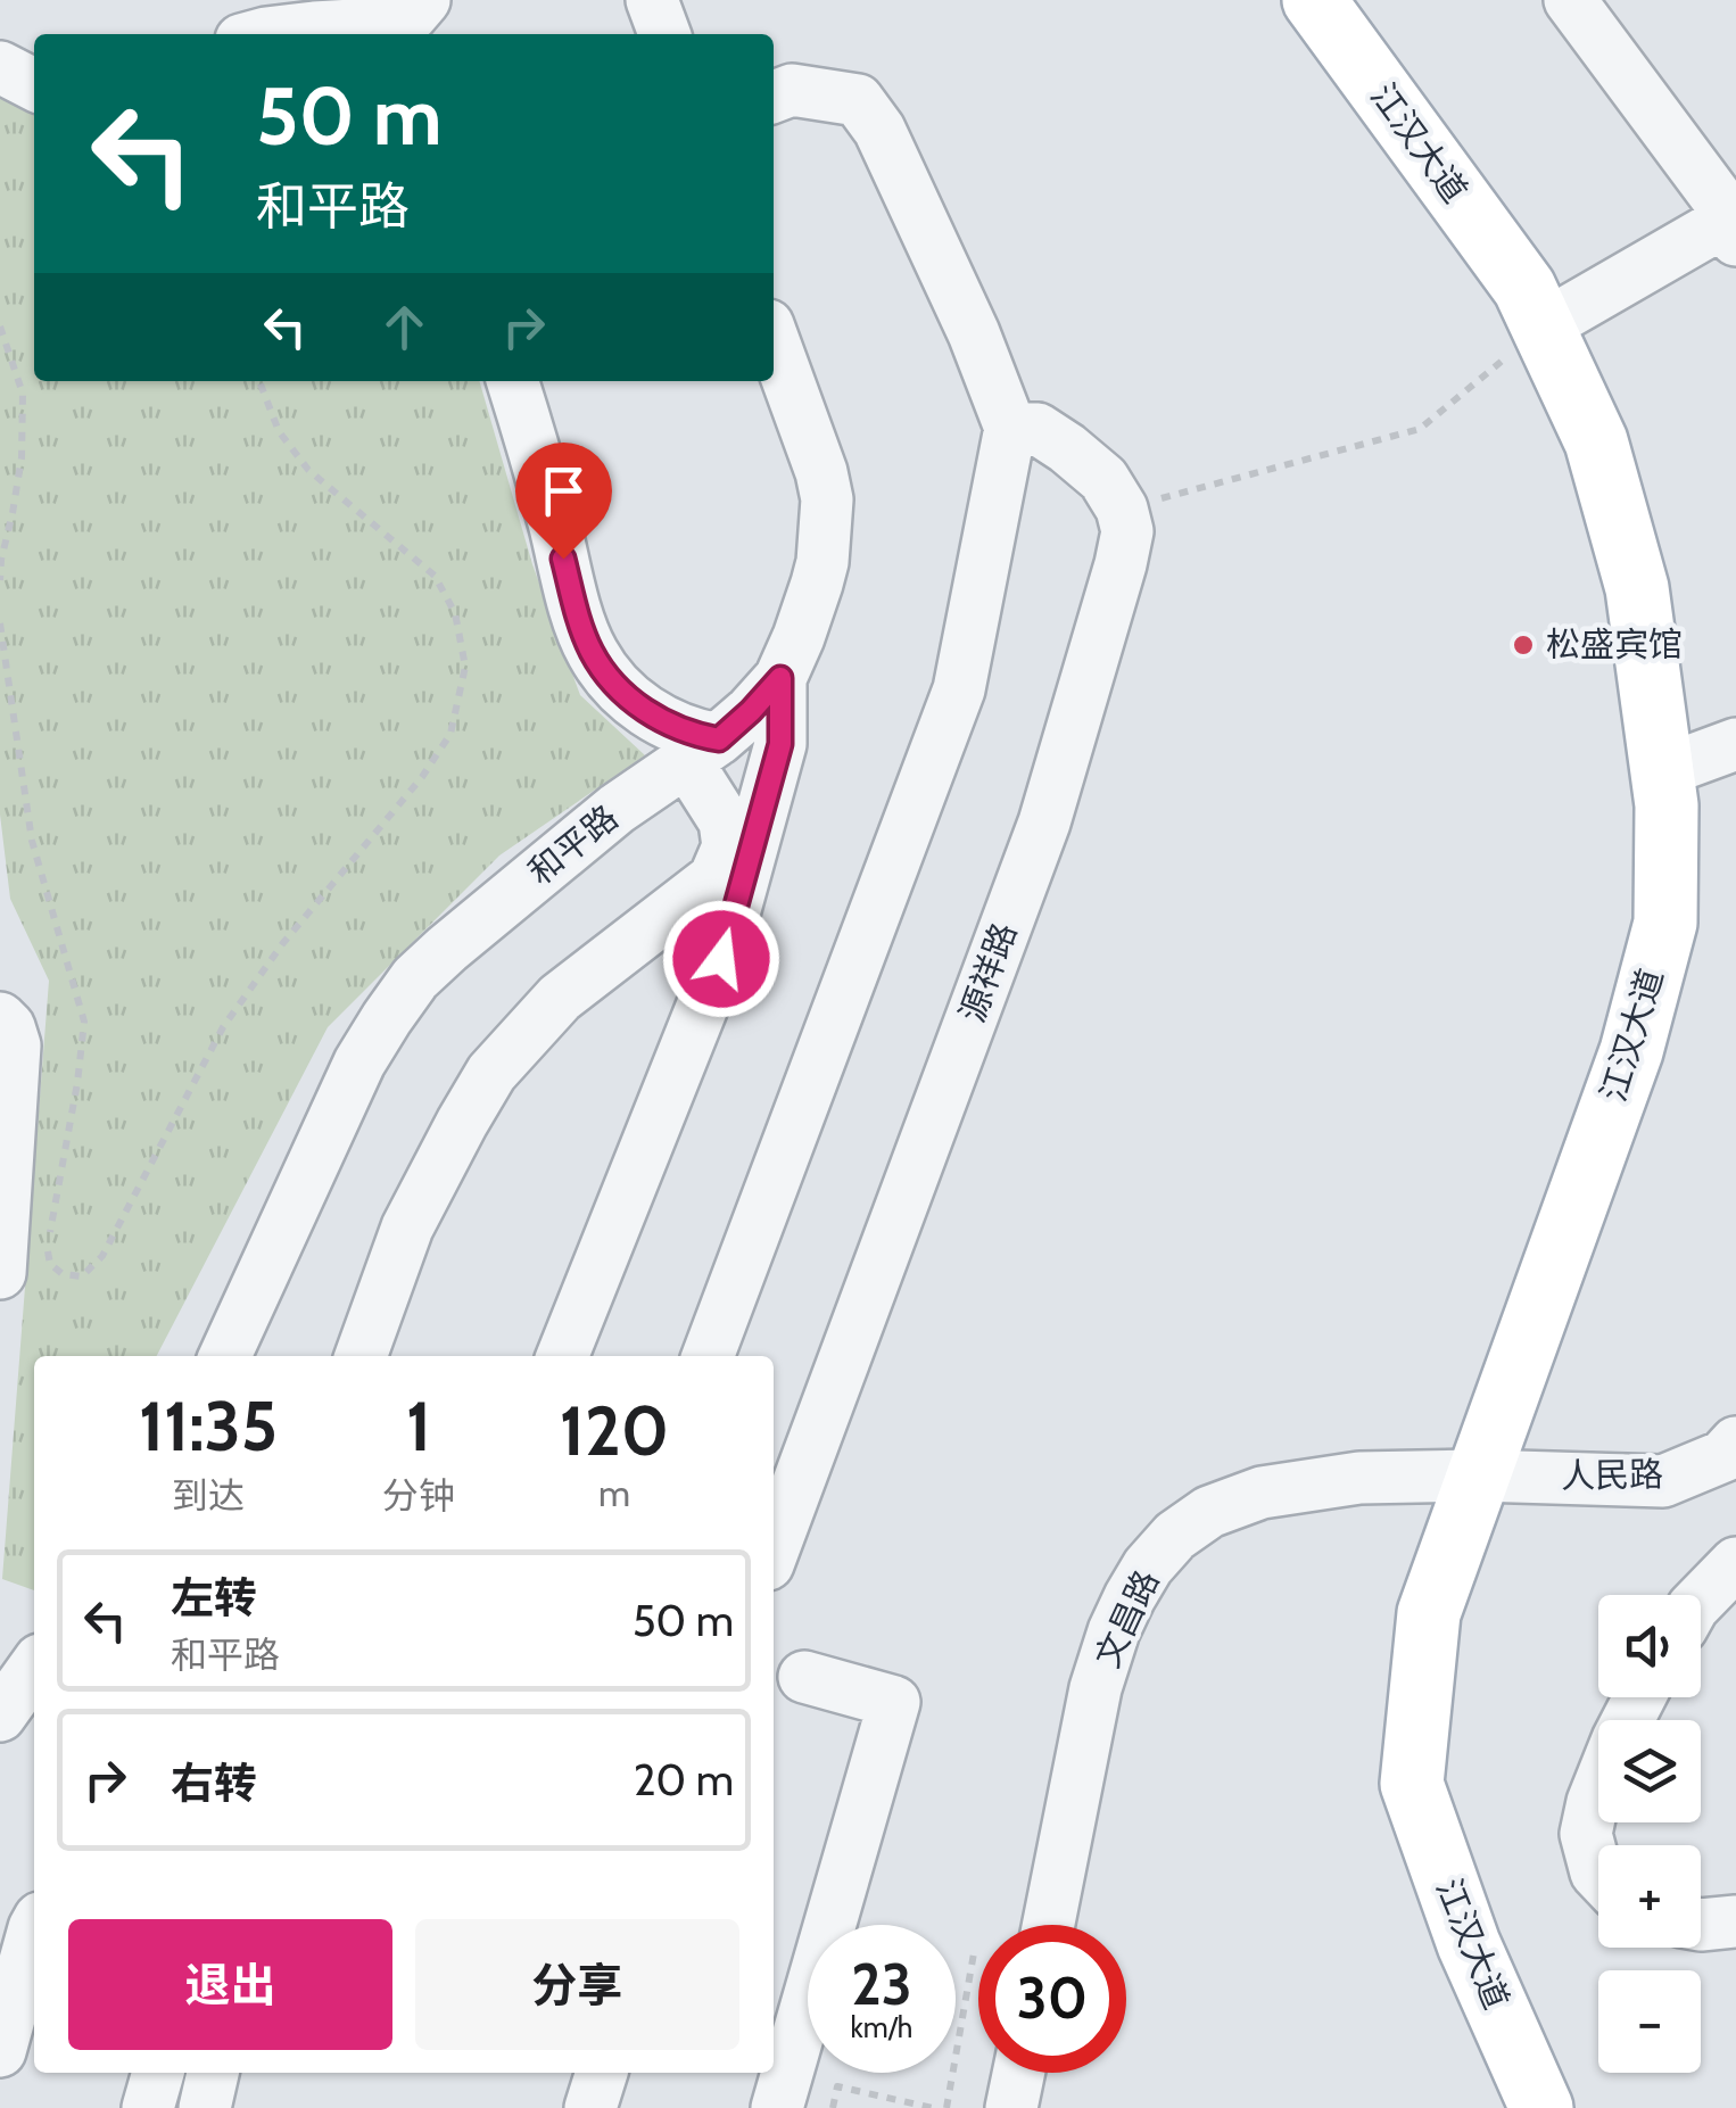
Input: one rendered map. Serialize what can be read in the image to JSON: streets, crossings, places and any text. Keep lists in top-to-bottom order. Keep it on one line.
{"streets":{"main road":["江汉大道"],"street":["和平路","源祥路","人民路","文昌路"]},"crossings":[["江汉大道","人民路"],["江汉大道","文昌路"],["人民路","文昌路"]],"places":["松盛宾馆"],"page":{"turn":["50 m","和平路"],"eta":["11:35","到达","1","分钟","120","m"],"list":[{"name":"左转","note":"和平路","value":"50 m"},{"name":"右转","value":"20 m"}],"map_buttons":["+","−"],"buttons":["退出","分享"],"speed":"23 km/h","limit":"30"}}
